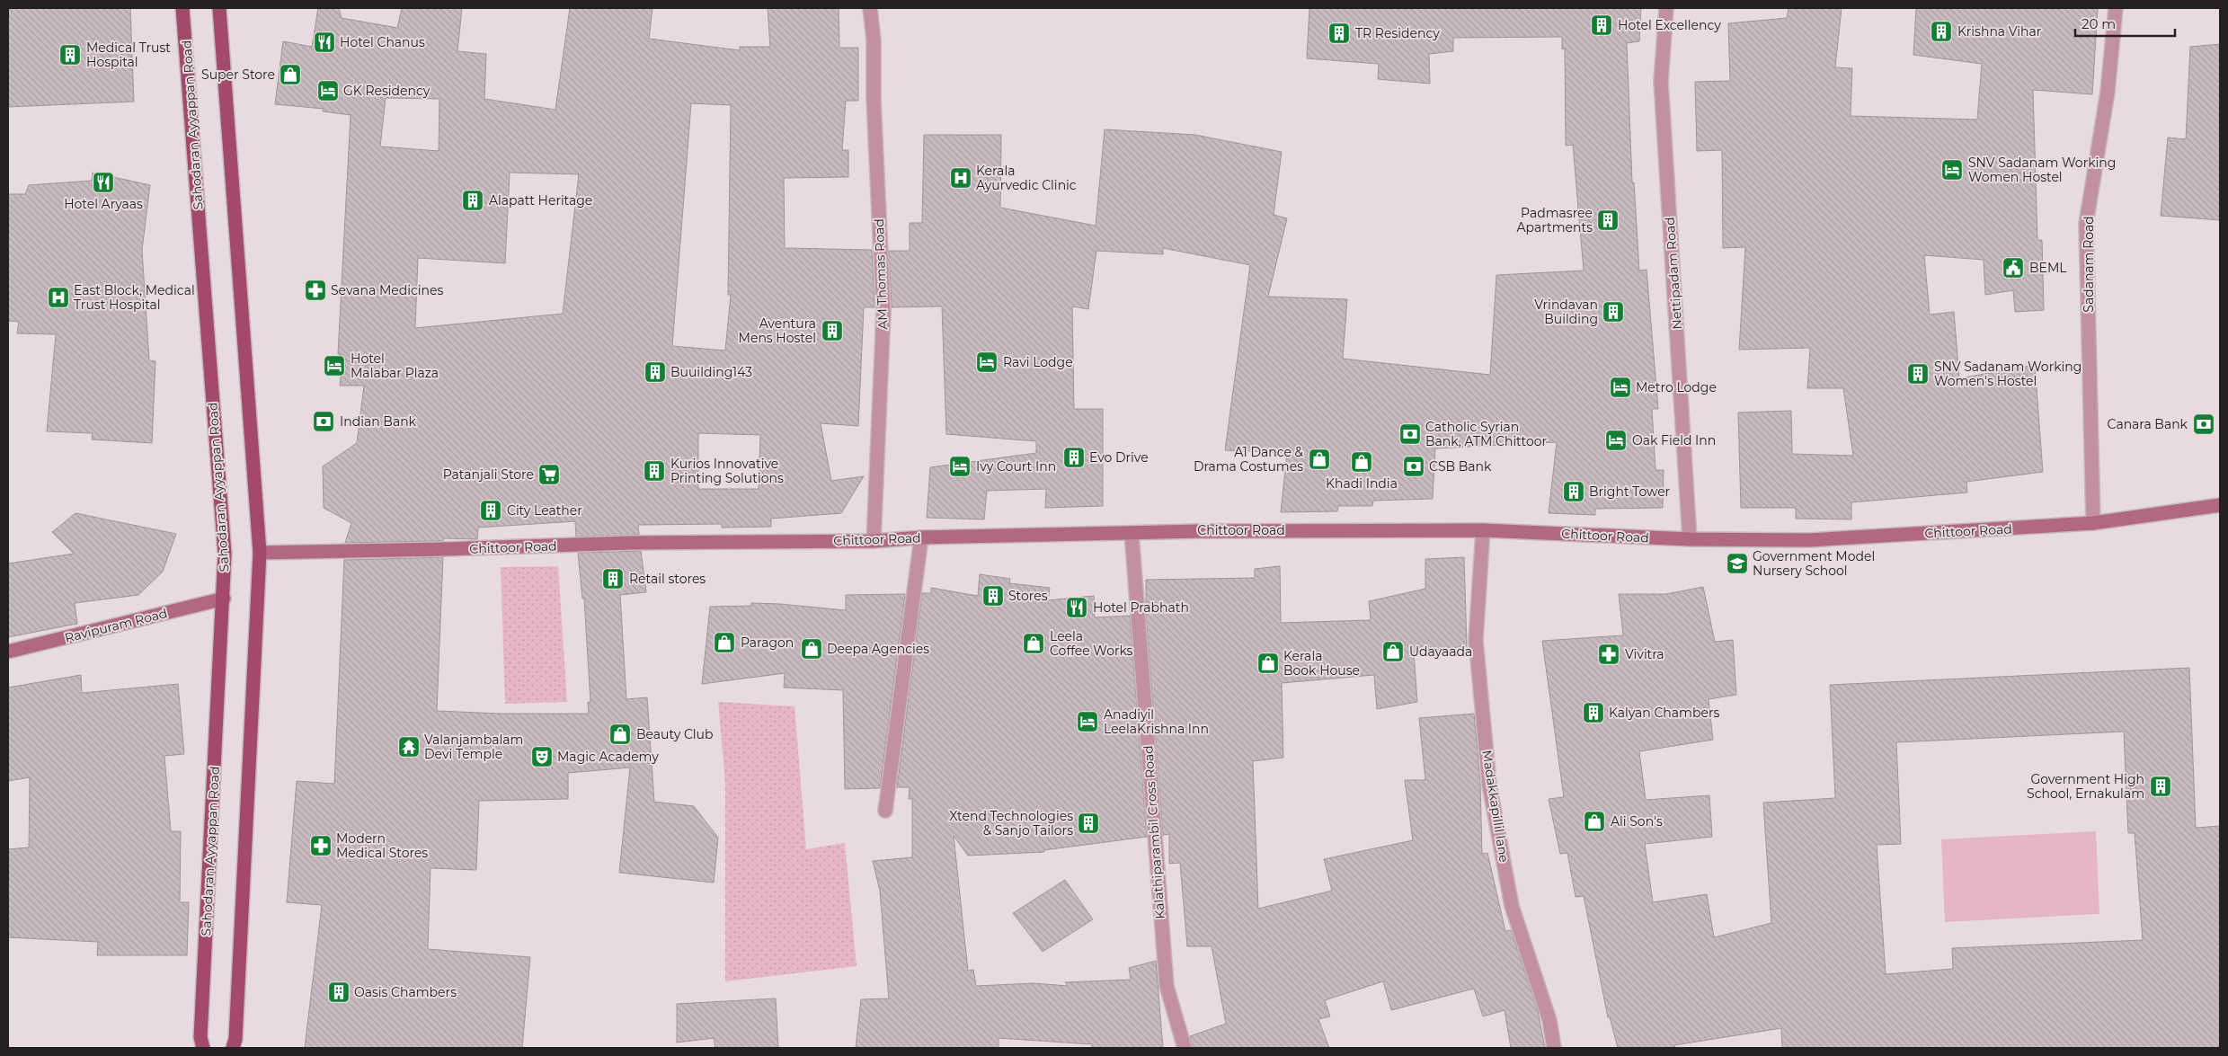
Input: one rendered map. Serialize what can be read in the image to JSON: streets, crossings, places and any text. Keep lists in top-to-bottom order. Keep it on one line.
{"streets":{"main road":["Sahodaran Ayyappan Road","Chittoor Road","Ravipuram Road"],"street":["Sadanam Road","Nettipadam Road","AM Thomas Road","Madakkapillil lane","Kalathiparambil Cross Road"]},"crossings":[["Sahodaran Ayyappan Road","Ravipuram Road"],["Sadanam Road","Chittoor Road"],["Nettipadam Road","Chittoor Road"],["AM Thomas Road","Chittoor Road"],["Chittoor Road","Madakkapillil lane"],["Chittoor Road","Kalathiparambil Cross Road"]],"places":{"building":["Hotel Excellency","Krishna Vihar","TR Residency","Medical Trust Hospital","Alapatt Heritage","Padmasree Apartments","Vrindavan Building","Aventura Mens Hostel","Buuilding143","SNV Sadanam Working Women's Hostel","Evo Drive","Kurios Innovative Printing Solutions","Bright Tower","City Leather","Retail stores","Stores","Kalyan Chambers","Government High School, Ernakulam","Xtend Technologies & Sanjo Tailors","Oasis Chambers"],"restaurant":["Hotel Chanus","Hotel Aryaas","Hotel Prabhath"],"shop":["Super Store","A1 Dance & Drama Costumes","Khadi India","Paragon","Leela Coffee Works","Deepa Agencies","Udayaada","Kerala Book House","Beauty Club","Ali Son's"],"hotel":["GK Residency","SNV Sadanam Working Women Hostel","Ravi Lodge","Hotel Malabar Plaza","Metro Lodge","Oak Field Inn","Ivy Court Inn","Anadiyil LeelaKrishna Inn"],"hospital":["Kerala Ayurvedic Clinic","East Block, Medical Trust Hospital"],"public building":["BEML"],"pharmacy":["Sevana Medicines","Vivitra","Modern Medical Stores"],"bank":["Indian Bank","Canara Bank","Catholic Syrian Bank, ATM Chittoor","CSB Bank"],"supermarket":["Patanjali Store"],"school or university":["Government Model Nursery School"],"temple":["Valanjambalam Devi Temple"],"theatre":["Magic Academy"]},"scale_bar":"20 m"}
